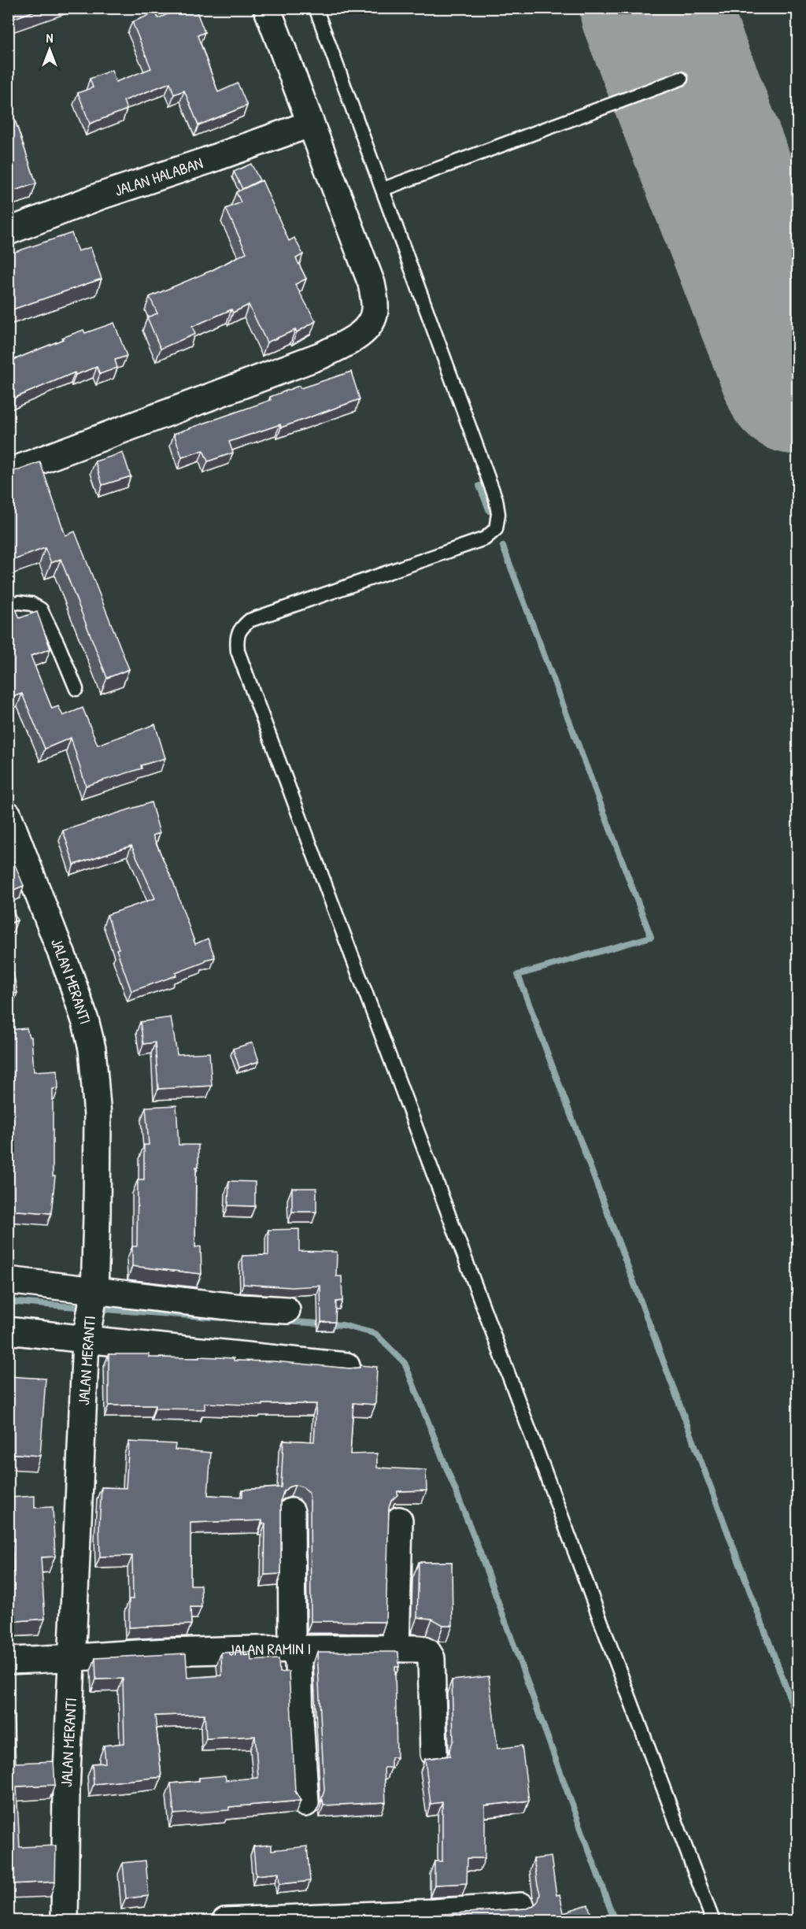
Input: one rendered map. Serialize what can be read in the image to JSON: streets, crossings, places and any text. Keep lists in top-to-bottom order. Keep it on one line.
{"streets":{"street":["JALAN HALABAN","JALAN MERANTI","JALAN RAMIN I"]},"crossings":[["JALAN MERANTI","JALAN RAMIN I"]],"north":"top"}
